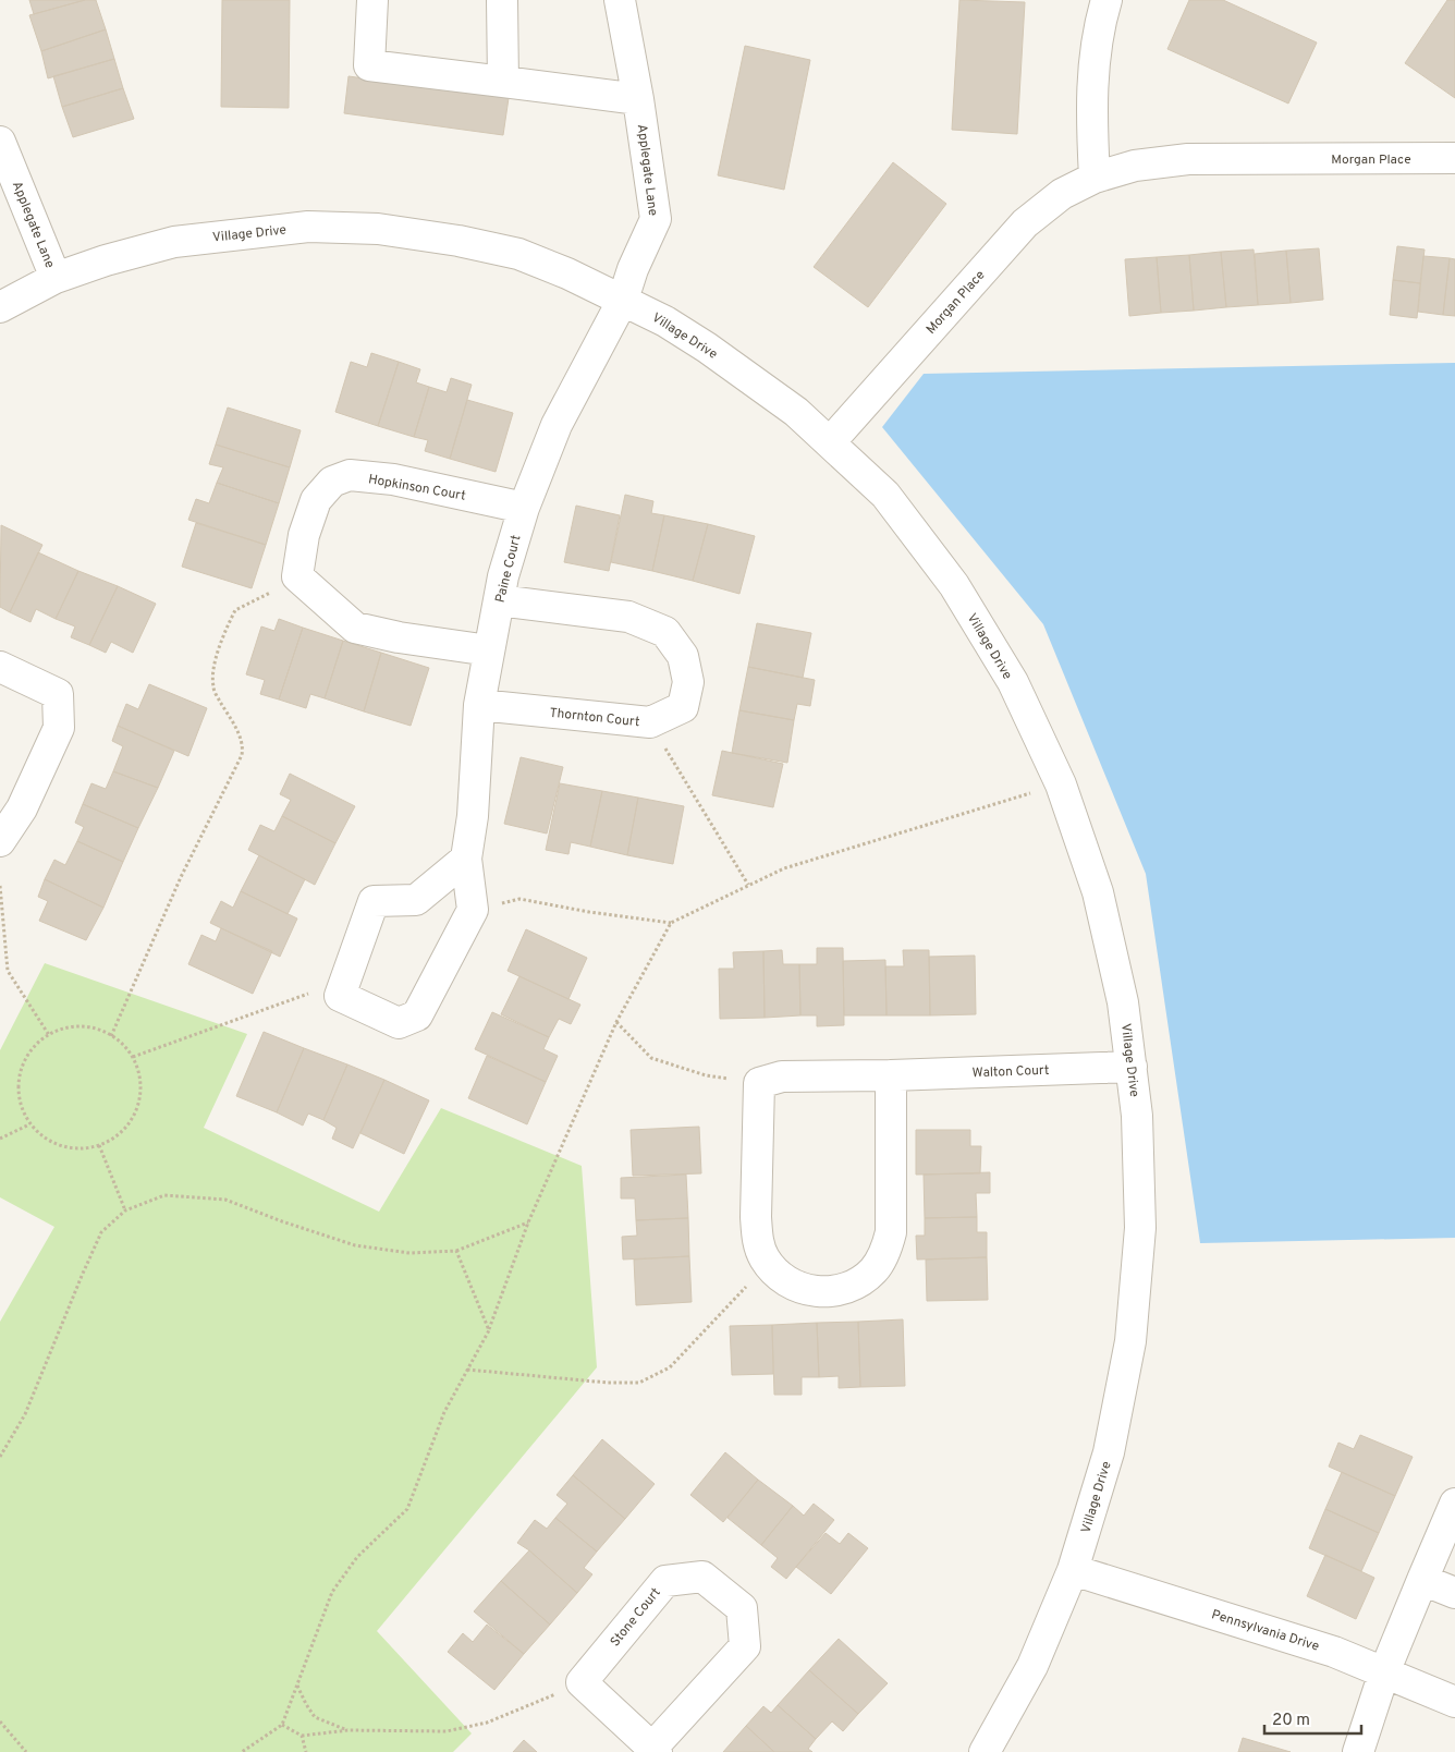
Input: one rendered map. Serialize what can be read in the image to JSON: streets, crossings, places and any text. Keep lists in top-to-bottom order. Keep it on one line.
{"streets":{"street":["Morgan Place","Applegate Lane","Village Drive","Hopkinson Court","Paine Court","Thornton Court","Walton Court","Stone Court","Pennsylvania Drive"]},"crossings":[["Morgan Place","Village Drive"],["Applegate Lane","Village Drive"],["Applegate Lane","Paine Court"],["Village Drive","Paine Court"],["Village Drive","Walton Court"],["Village Drive","Pennsylvania Drive"],["Hopkinson Court","Paine Court"],["Paine Court","Thornton Court"]],"scale_bar":"20 m"}
